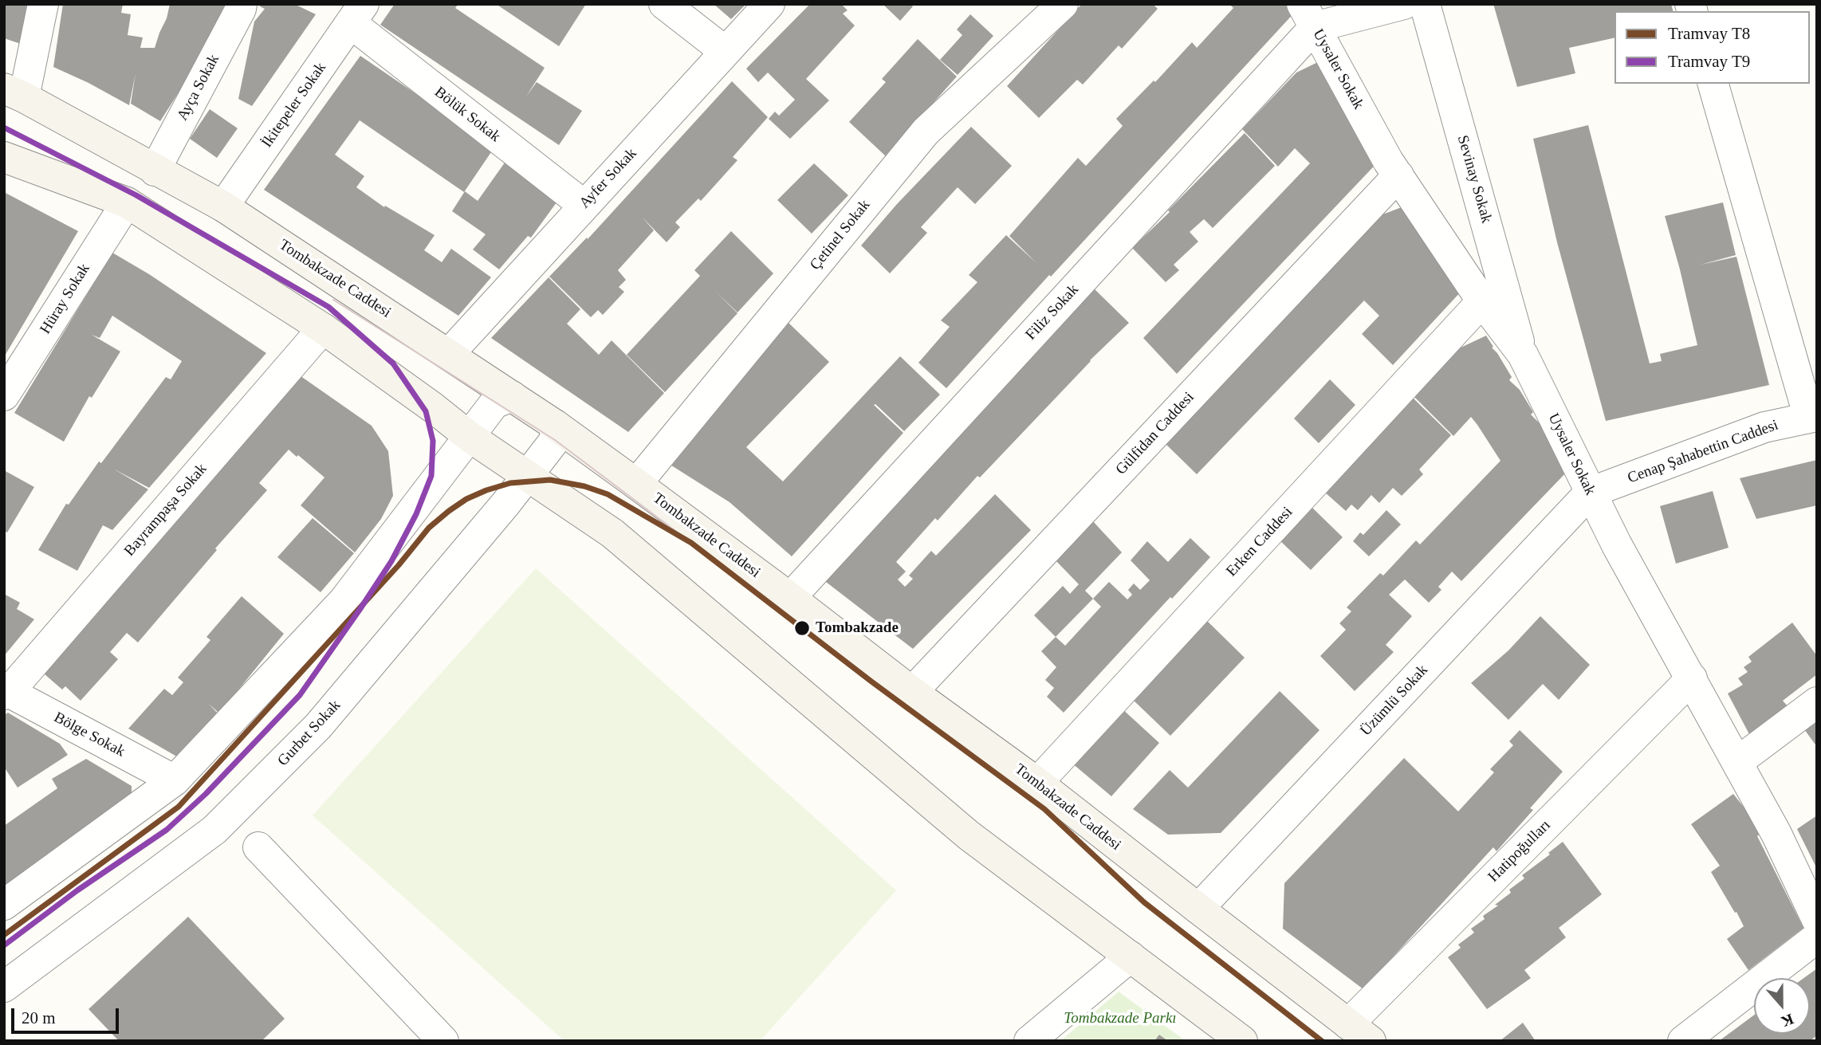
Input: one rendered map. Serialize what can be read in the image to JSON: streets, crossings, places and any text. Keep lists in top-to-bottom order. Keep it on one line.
{"streets":{"main road":["Tombakzade Caddesi"],"street":["Uysaler Sokak","Ayça Sokak","İkitepeler Sokak","Bölük Sokak","Ayfer Sokak","Sevinay Sokak","Çetinel Sokak","Hüray Sokak","Filiz Sokak","Gülfidan Caddesi","Cenap Şahabettin Caddesi","Bayrampaşa Sokak","Erken Caddesi","Üzümlü Sokak","Gurbet Sokak","Bölge Sokak","Hatipoğulları"]},"crossings":[["Uysaler Sokak","Sevinay Sokak"],["Uysaler Sokak","Filiz Sokak"],["Uysaler Sokak","Gülfidan Caddesi"],["Uysaler Sokak","Cenap Şahabettin Caddesi"],["Uysaler Sokak","Erken Caddesi"],["Uysaler Sokak","Üzümlü Sokak"],["Uysaler Sokak","Hatipoğulları"],["Ayça Sokak","Tombakzade Caddesi"],["İkitepeler Sokak","Bölük Sokak"],["İkitepeler Sokak","Tombakzade Caddesi"],["Bölük Sokak","Ayfer Sokak"],["Ayfer Sokak","Tombakzade Caddesi"],["Çetinel Sokak","Tombakzade Caddesi"],["Tombakzade Caddesi","Filiz Sokak"],["Tombakzade Caddesi","Gülfidan Caddesi"],["Tombakzade Caddesi","Erken Caddesi"],["Tombakzade Caddesi","Üzümlü Sokak"],["Tombakzade Caddesi","Gurbet Sokak"],["Tombakzade Caddesi","Hatipoğulları"],["Cenap Şahabettin Caddesi","Üzümlü Sokak"],["Bayrampaşa Sokak","Bölge Sokak"]],"parks":["Tombakzade Parkı"],"places":["Tombakzade"],"lines":["tram line T9","tram line T8"],"legend":["Tramvay T8","Tramvay T9"],"scale_bar":"20 m","north":"bottom"}
